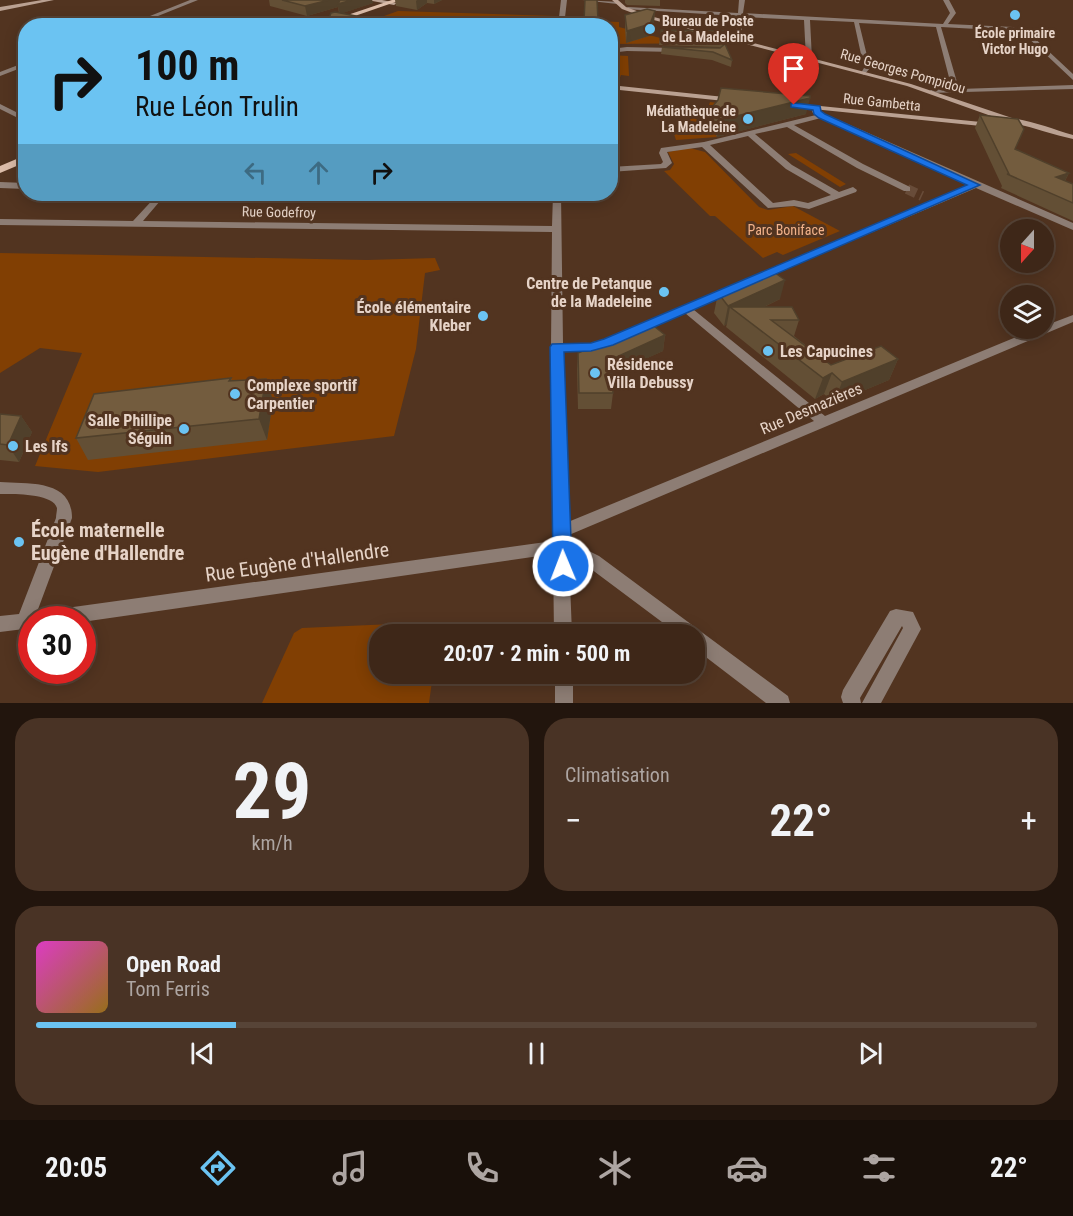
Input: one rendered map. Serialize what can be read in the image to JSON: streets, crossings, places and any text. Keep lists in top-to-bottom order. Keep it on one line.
{"streets":{"street":["Rue Georges Pompidou","Rue Gambetta","Rue Godefroy","Rue Desmazières","Rue Eugène d'Hallendre"]},"crossings":[["Rue Georges Pompidou","Rue Gambetta"],["Rue Desmazières","Rue Eugène d'Hallendre"]],"parks":["Parc Boniface"],"places":["École primaire Victor Hugo","Bureau de Poste de La Madeleine","Médiathèque de La Madeleine","Centre de Petanque de la Madeleine","École élémentaire Kleber","Les Capucines","Résidence Villa Debussy","Complexe sportif Carpentier","Salle Phillipe Séguin","Les Ifs","École maternelle Eugène d'Hallendre"],"north":"bottom","page":{"turn":["100 m","Rue Léon Trulin"],"limit":"30","trip":"20:07 · 2 min · 500 m","tile":[["29","km/h"],"Climatisation"],"heat":["−","22°","+"],"song":["Open Road","Tom Ferris"],"tabs":["20:05","22°"]}}
